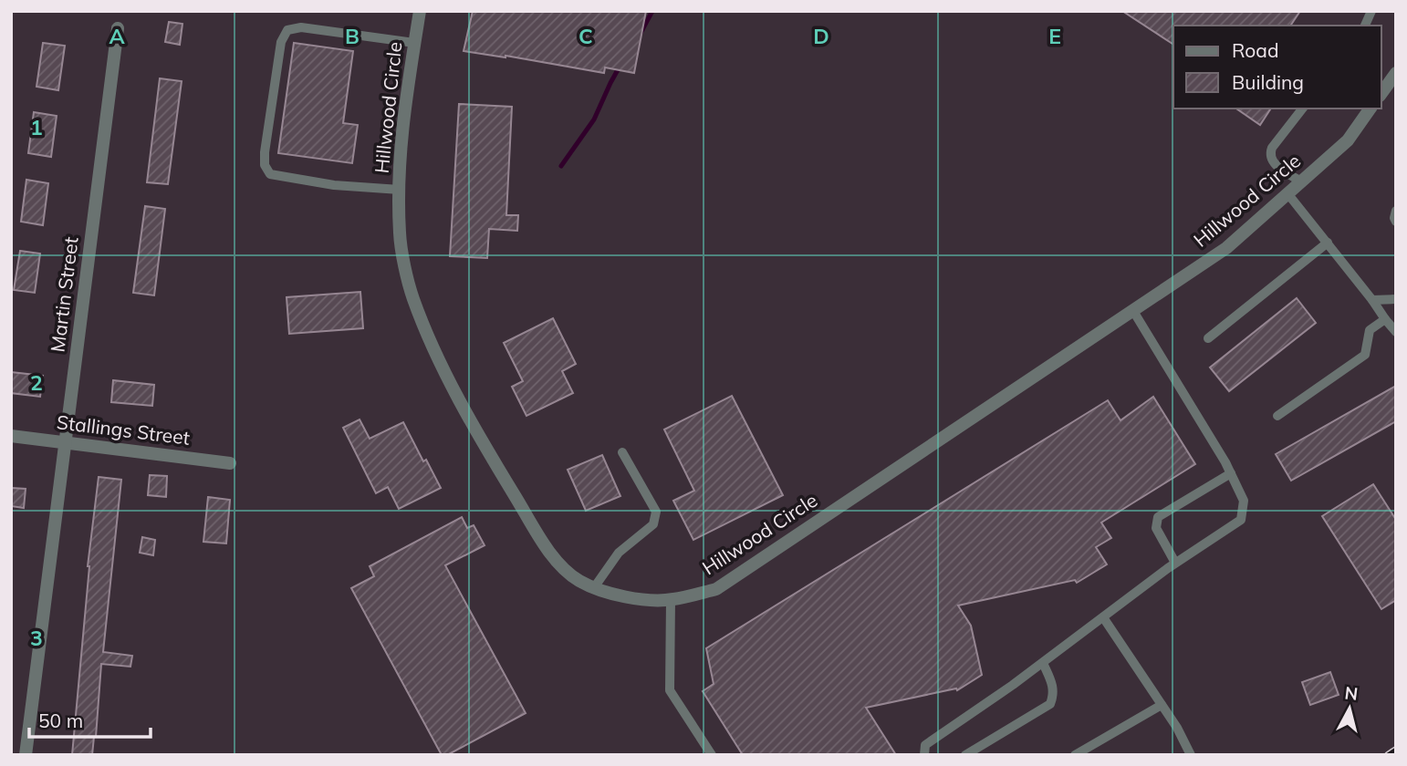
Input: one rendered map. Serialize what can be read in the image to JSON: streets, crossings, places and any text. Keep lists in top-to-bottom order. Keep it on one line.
{"streets":{"street":["Hillwood Circle","Martin Street","Stallings Street"]},"crossings":[["Martin Street","Stallings Street"]],"legend":["Road","Building"],"scale_bar":"50 m","north":"top","grid":{"columns":["A","B","C","D","E"],"rows":["1","2","3"]}}
